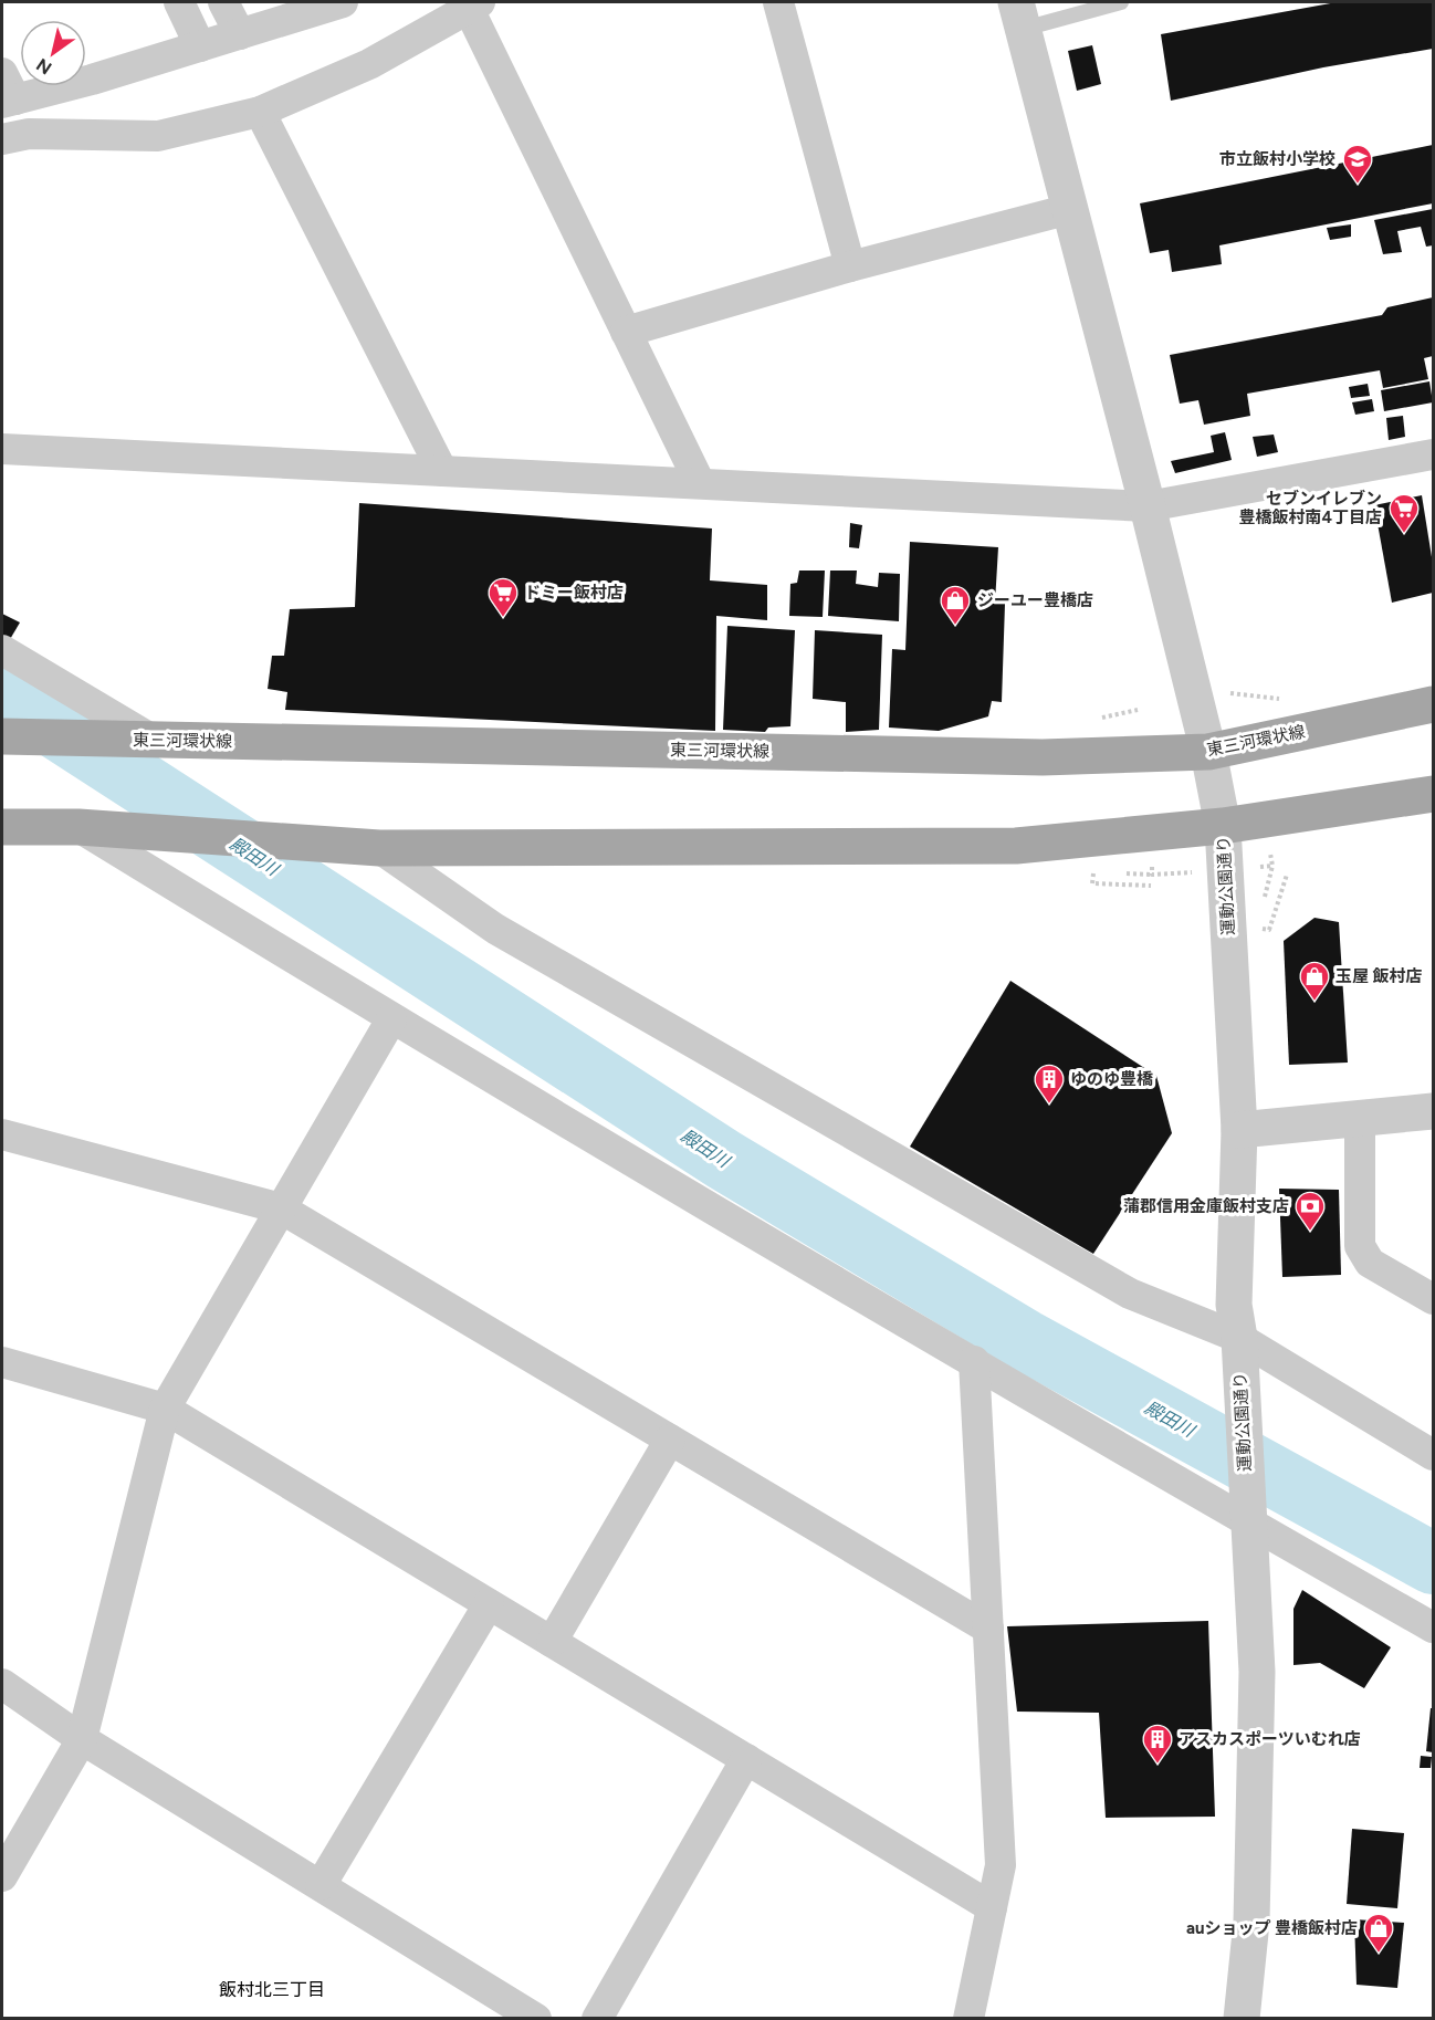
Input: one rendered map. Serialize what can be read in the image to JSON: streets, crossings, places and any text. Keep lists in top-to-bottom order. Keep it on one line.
{"streets":{"main road":["東三河環状線"],"street":["運動公園通り"]},"crossings":[["東三河環状線","運動公園通り"]],"districts":["飯村北三丁目"],"water":["殿田川"],"places":{"school or university":["市立飯村小学校"],"supermarket":["セブンイレブン 豊橋飯村南4丁目店","ドミー飯村店"],"shop":["ジーユー豊橋店","玉屋 飯村店","auショップ 豊橋飯村店"],"building":["ゆのゆ豊橋","アスカスポーツいむれ店"],"bank":["蒲郡信用金庫飯村支店"]},"north":"bottom left"}
